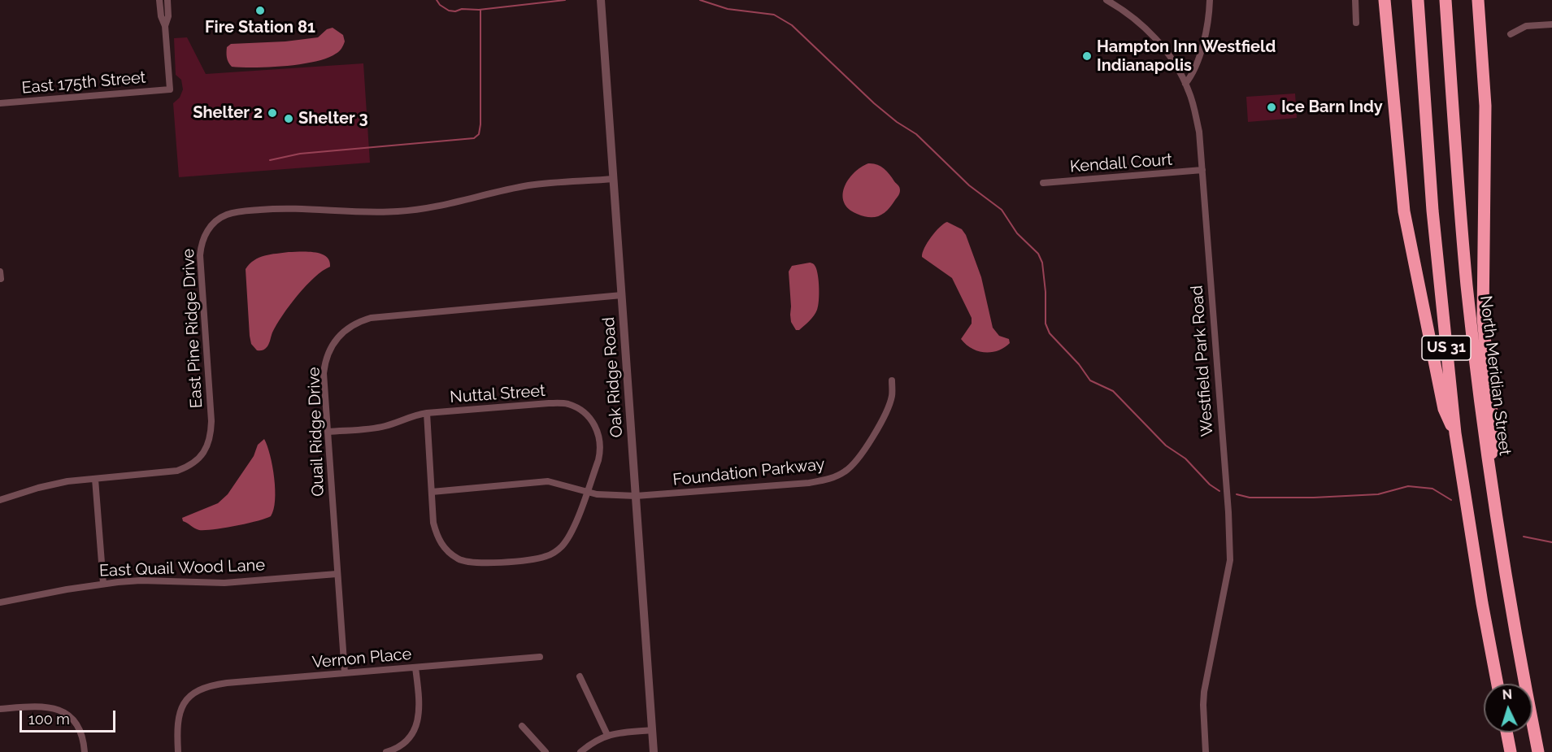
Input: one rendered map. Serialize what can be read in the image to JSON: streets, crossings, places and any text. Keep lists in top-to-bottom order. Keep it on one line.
{"streets":{"highway":["US 31","North Meridian Street"],"street":["East 175th Street","Kendall Court","East Pine Ridge Drive","Westfield Park Road","Oak Ridge Road","Nuttal Street","Quail Ridge Drive","Foundation Parkway","East Quail Wood Lane","Vernon Place"]},"crossings":[["Kendall Court","Westfield Park Road"],["East Pine Ridge Drive","Oak Ridge Road"],["Oak Ridge Road","Quail Ridge Drive"],["Oak Ridge Road","Foundation Parkway"],["Nuttal Street","Quail Ridge Drive"],["Nuttal Street","Foundation Parkway"],["Quail Ridge Drive","East Quail Wood Lane"],["Quail Ridge Drive","Vernon Place"]],"places":["Fire Station 81","Hampton Inn Westfield Indianapolis","Ice Barn Indy","Shelter 2","Shelter 3"],"scale_bar":"100 m","north":"top"}
